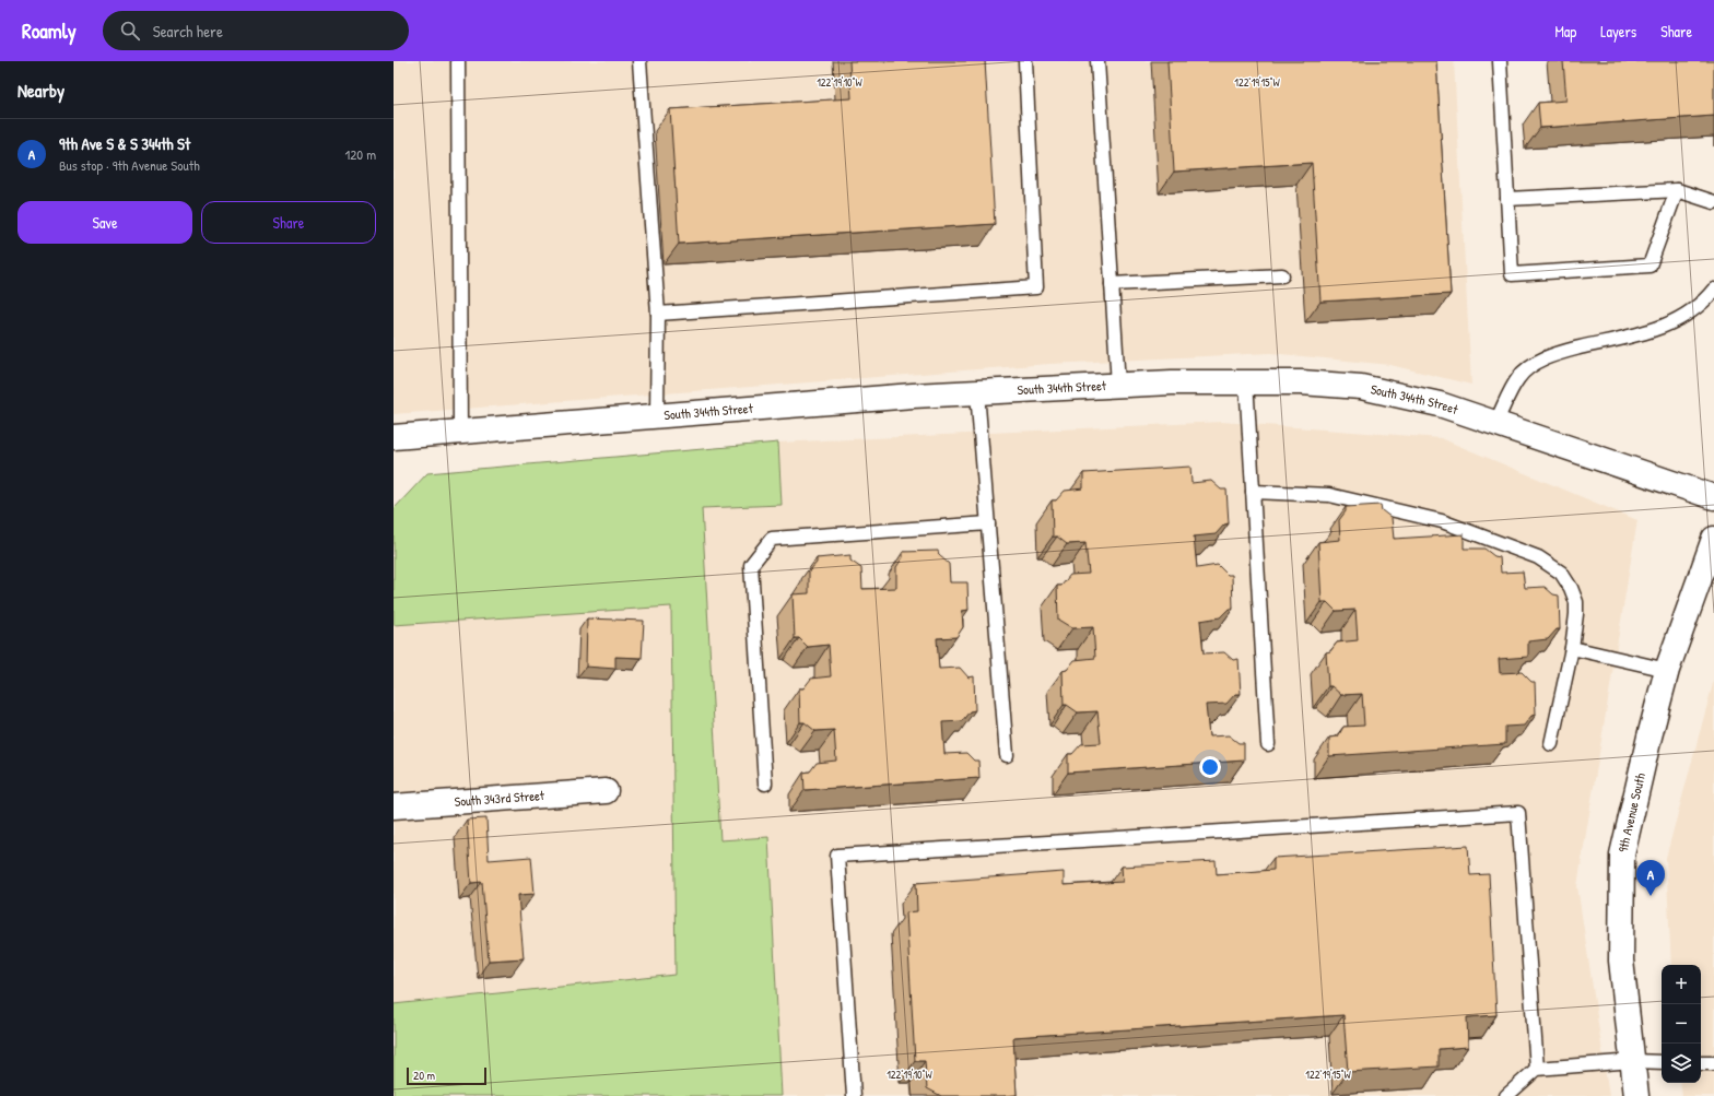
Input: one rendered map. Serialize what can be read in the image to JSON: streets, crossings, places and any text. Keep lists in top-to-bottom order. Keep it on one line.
{"streets":{"street":["South 344th Street","South 343rd Street","9th Avenue South"]},"scale_bar":"20 m","page":{"header":"Roamly","search":"Search here","nav":["Map","Layers","Share"],"heading":"Nearby","list":[{"mark":"A","name":"9th Ave S & S 344th St","note":"Bus stop · 9th Avenue South","value":"120 m"}],"buttons":["Save","Share"],"pins":"A","map_buttons":["+","−"],"scale":"20 m"},"coordinates":["122°19'10\"W","122°19'15\"W"]}
